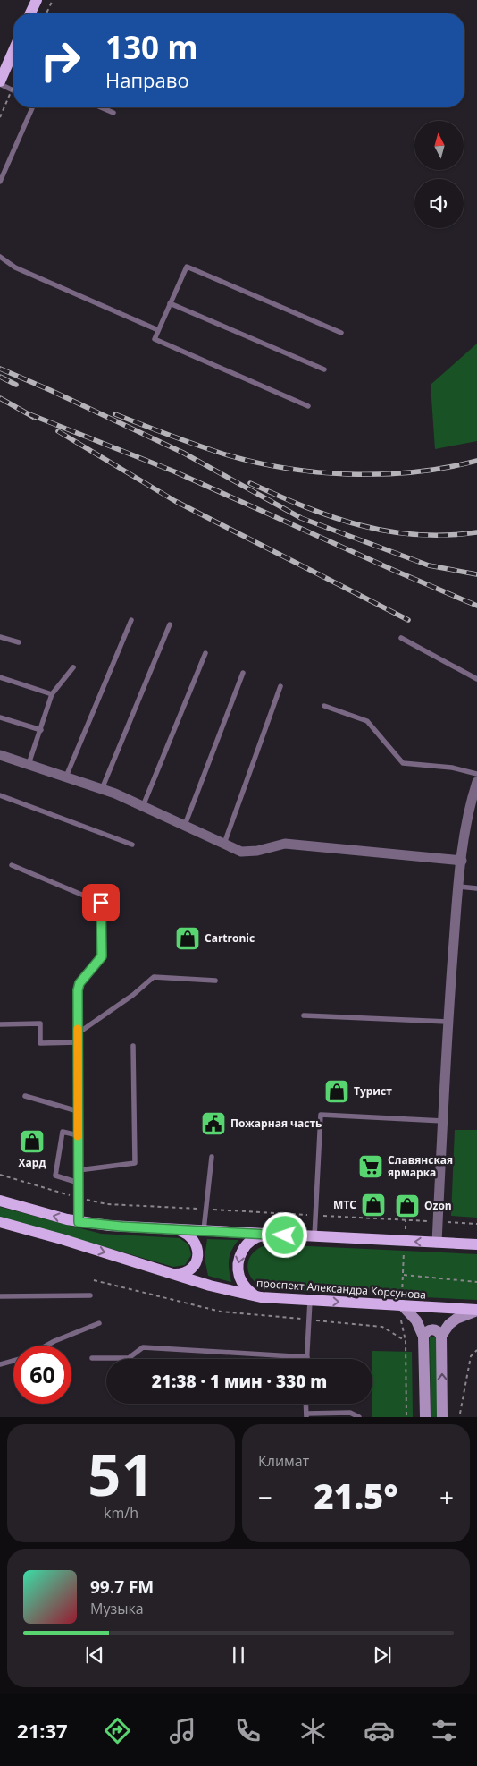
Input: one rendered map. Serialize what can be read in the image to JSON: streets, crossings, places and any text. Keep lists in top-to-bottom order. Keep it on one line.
{"streets":{"main road":["проспект Александра Корсунова"]},"places":{"shop":["Cartronic","Турист","Хард","МТС","Ozon"],"public building":["Пожарная часть"],"supermarket":["Славянская ярмарка"]},"north":"top","page":{"turn":["130 m","Направо"],"limit":"60","trip":"21:38 · 1 мин · 330 m","tile":[["51","km/h"],"Климат"],"heat":["−","21.5°","+"],"song":["99.7 FM","Музыка"],"tabs":"21:37"}}
